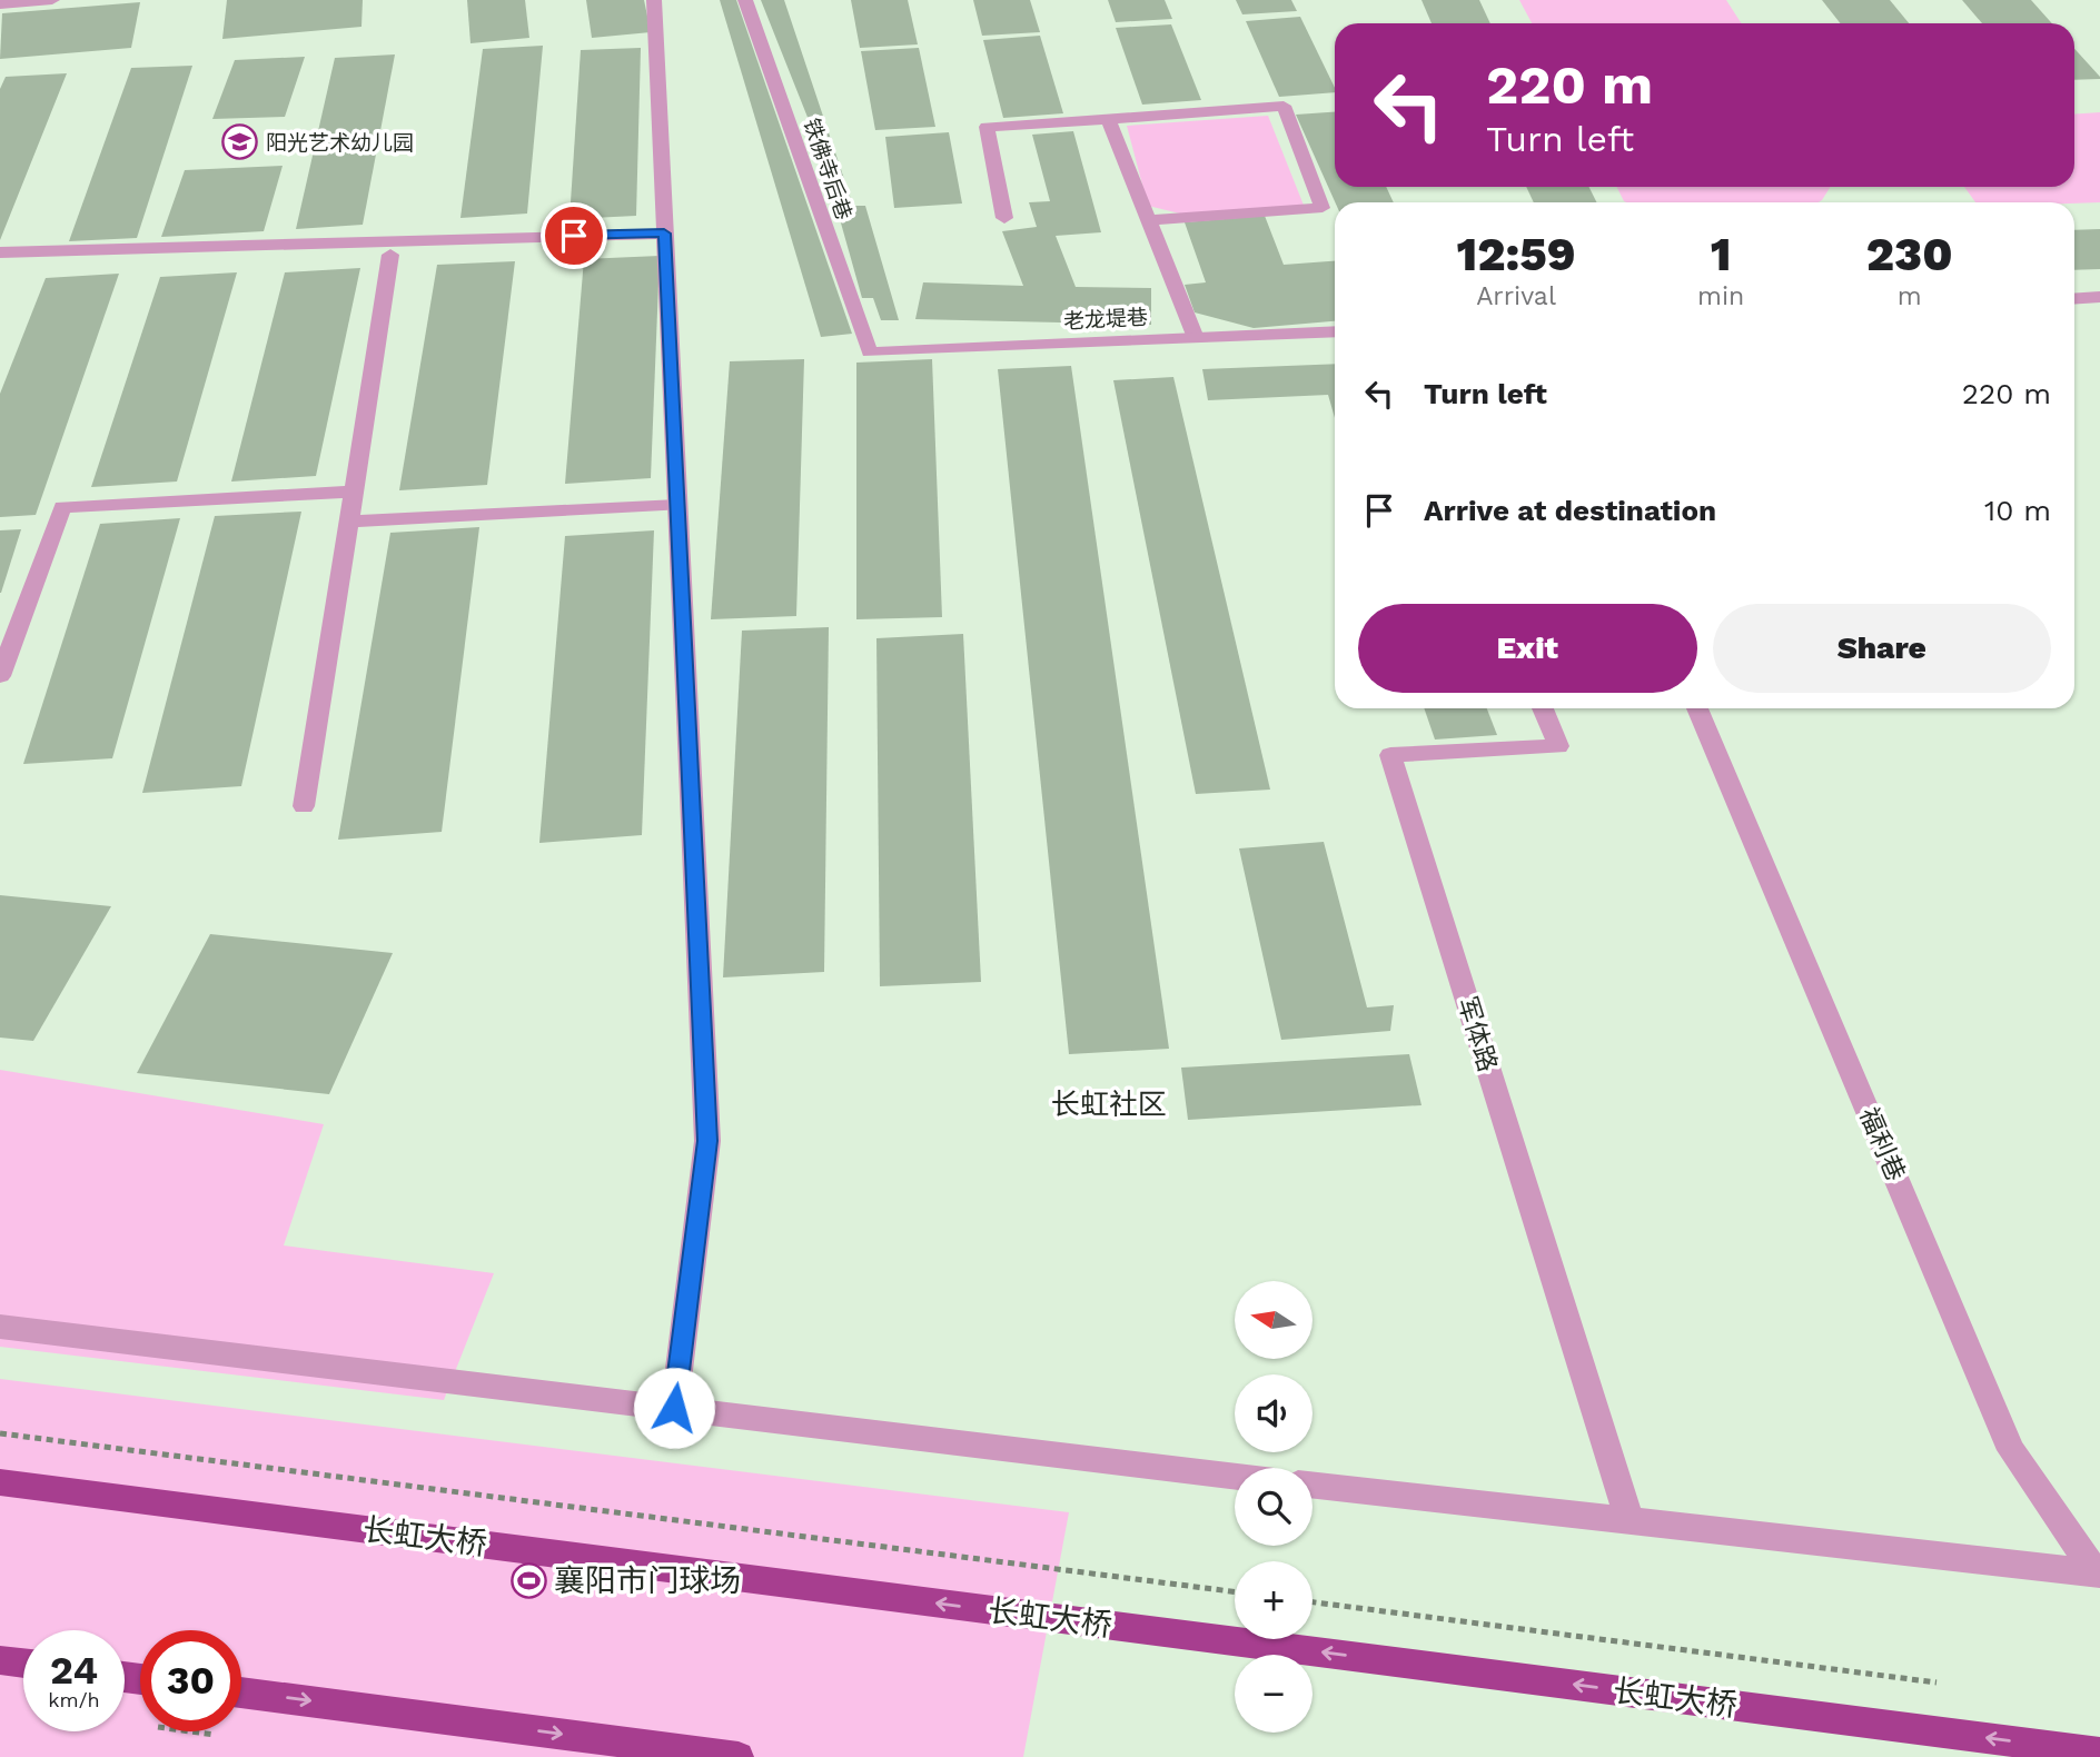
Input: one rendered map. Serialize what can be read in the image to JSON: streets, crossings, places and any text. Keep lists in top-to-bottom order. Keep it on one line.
{"streets":{"highway":["长虹大桥"],"street":["铁佛寺后巷","老龙堤巷","军体路","福利巷"]},"crossings":[["铁佛寺后巷","老龙堤巷"]],"one_way":["长虹大桥"],"districts":["长虹社区"],"places":{"school or university":["阳光艺术幼儿园"],"sports":["襄阳市门球场"]},"north":"left","page":{"turn":["220 m","Turn left"],"eta":["12:59","Arrival","1","min","230","m"],"list":[{"name":"Turn left","value":"220 m"},{"name":"Arrive at destination","value":"10 m"}],"buttons":["Exit","Share"],"map_buttons":["+","−"],"speed":"24 km/h","limit":"30"}}
